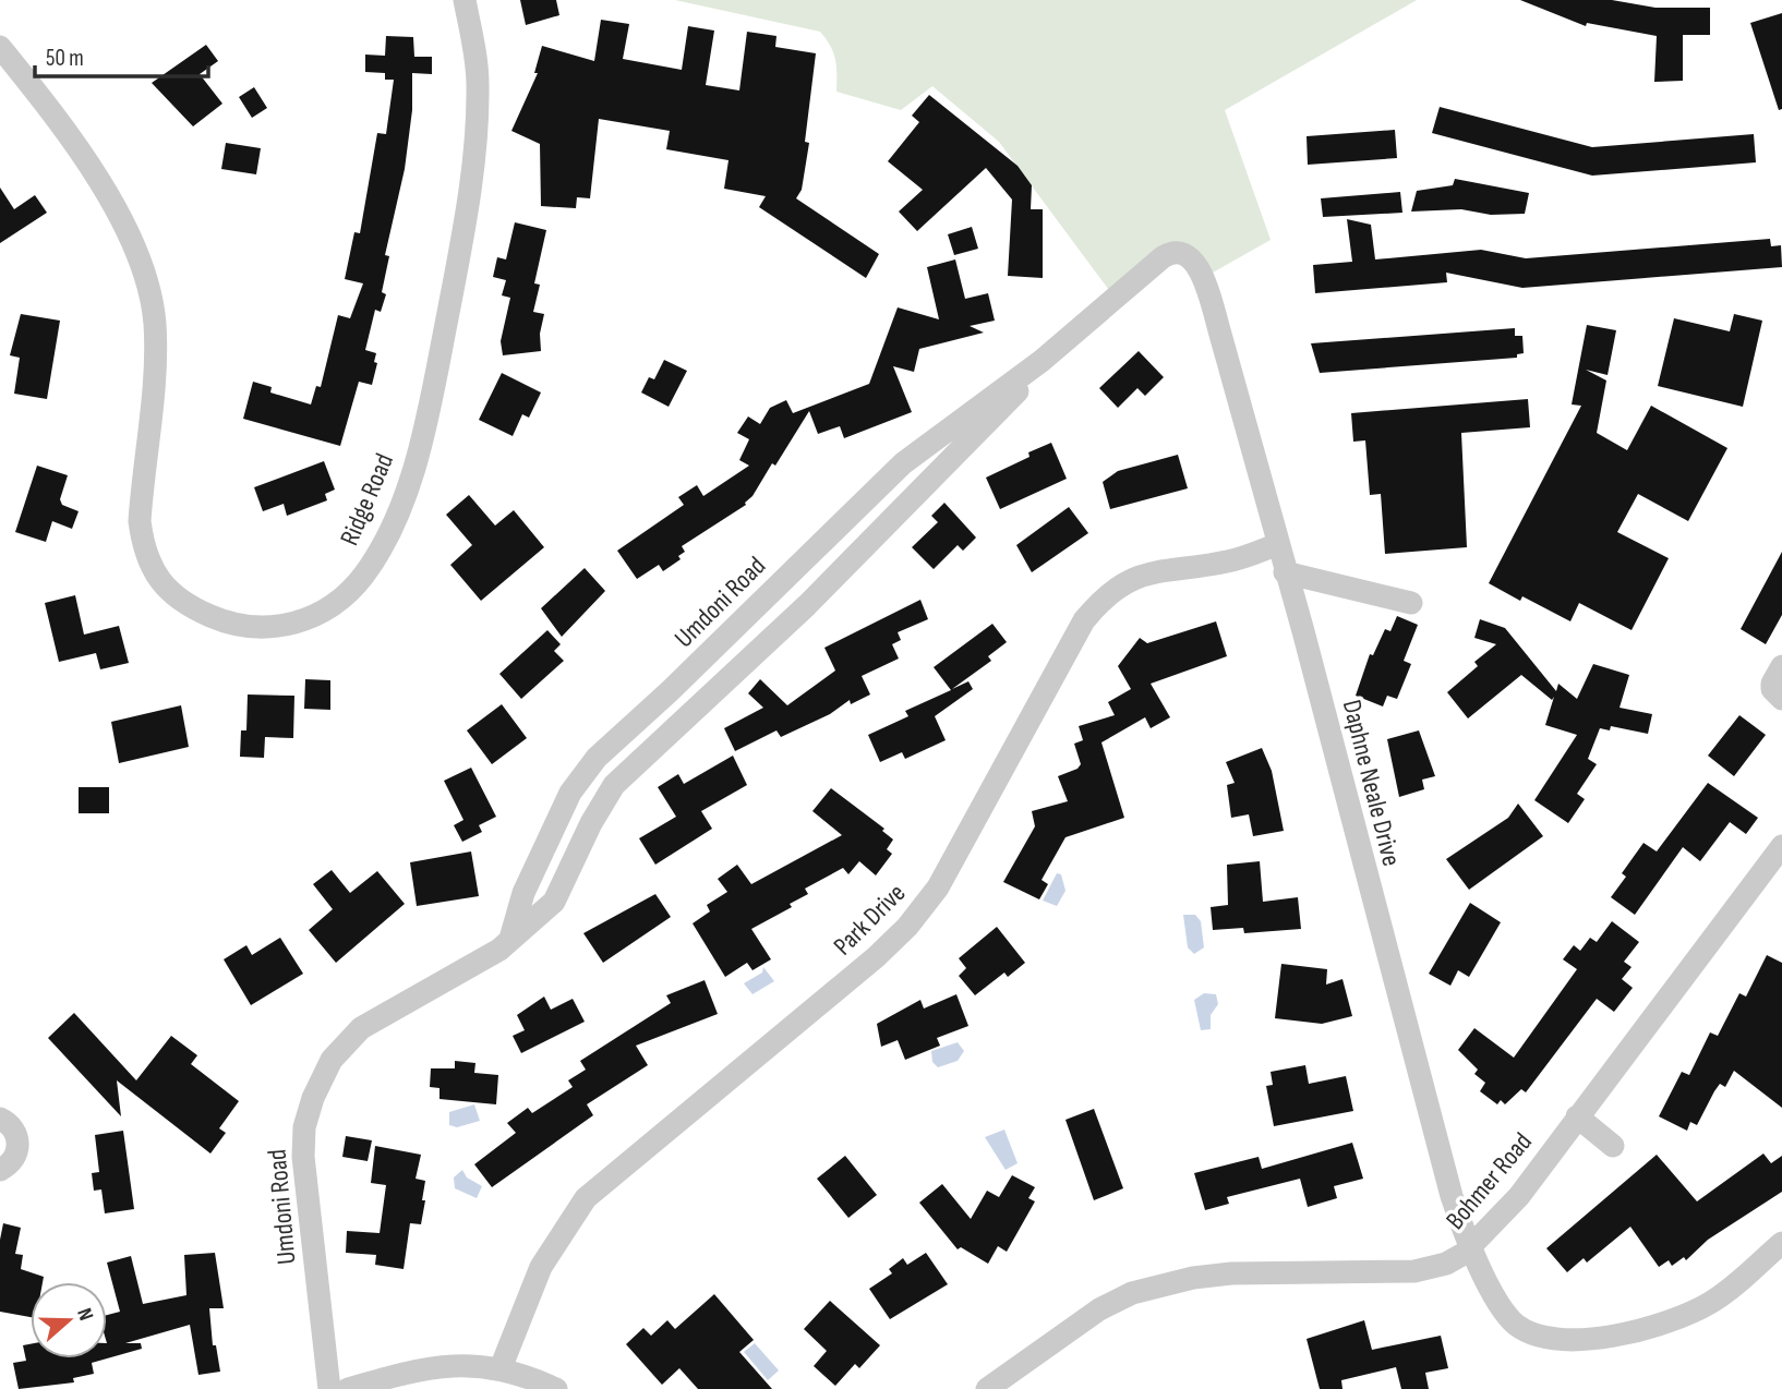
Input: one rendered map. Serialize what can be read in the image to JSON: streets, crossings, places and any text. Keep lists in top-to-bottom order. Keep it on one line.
{"streets":{"street":["Ridge Road","Umdoni Road","Daphne Neale Drive","Park Drive","Bohmer Road"]},"crossings":[["Umdoni Road","Daphne Neale Drive"],["Daphne Neale Drive","Park Drive"],["Daphne Neale Drive","Bohmer Road"]],"scale_bar":"50 m","north":"right"}
